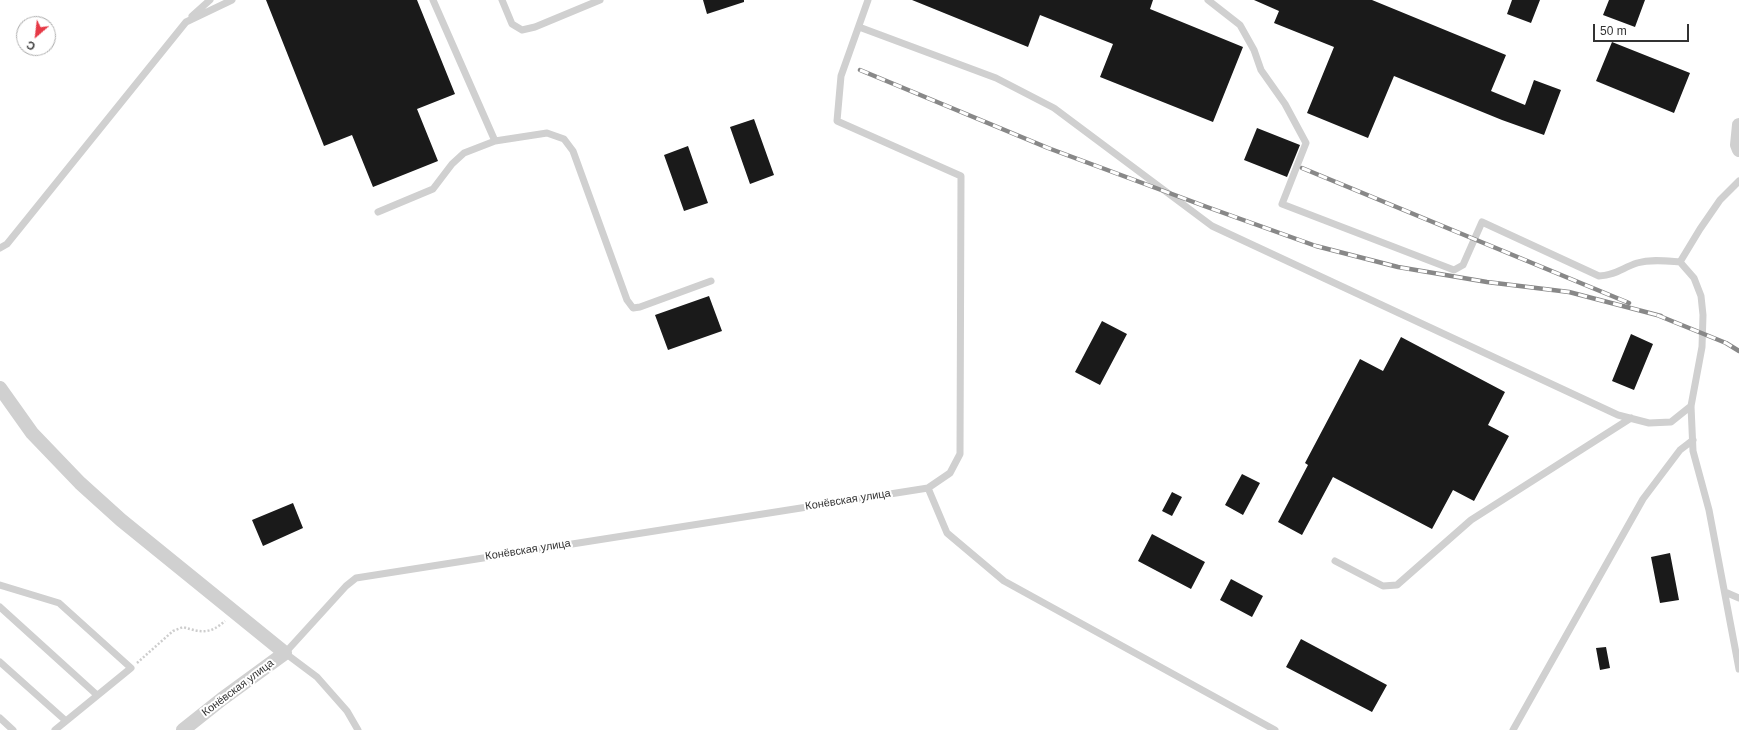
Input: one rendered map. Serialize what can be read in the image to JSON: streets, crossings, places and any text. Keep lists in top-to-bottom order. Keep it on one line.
{"streets":{"street":["Конёвская улица"]},"scale_bar":"50 m","north":"bottom left"}
